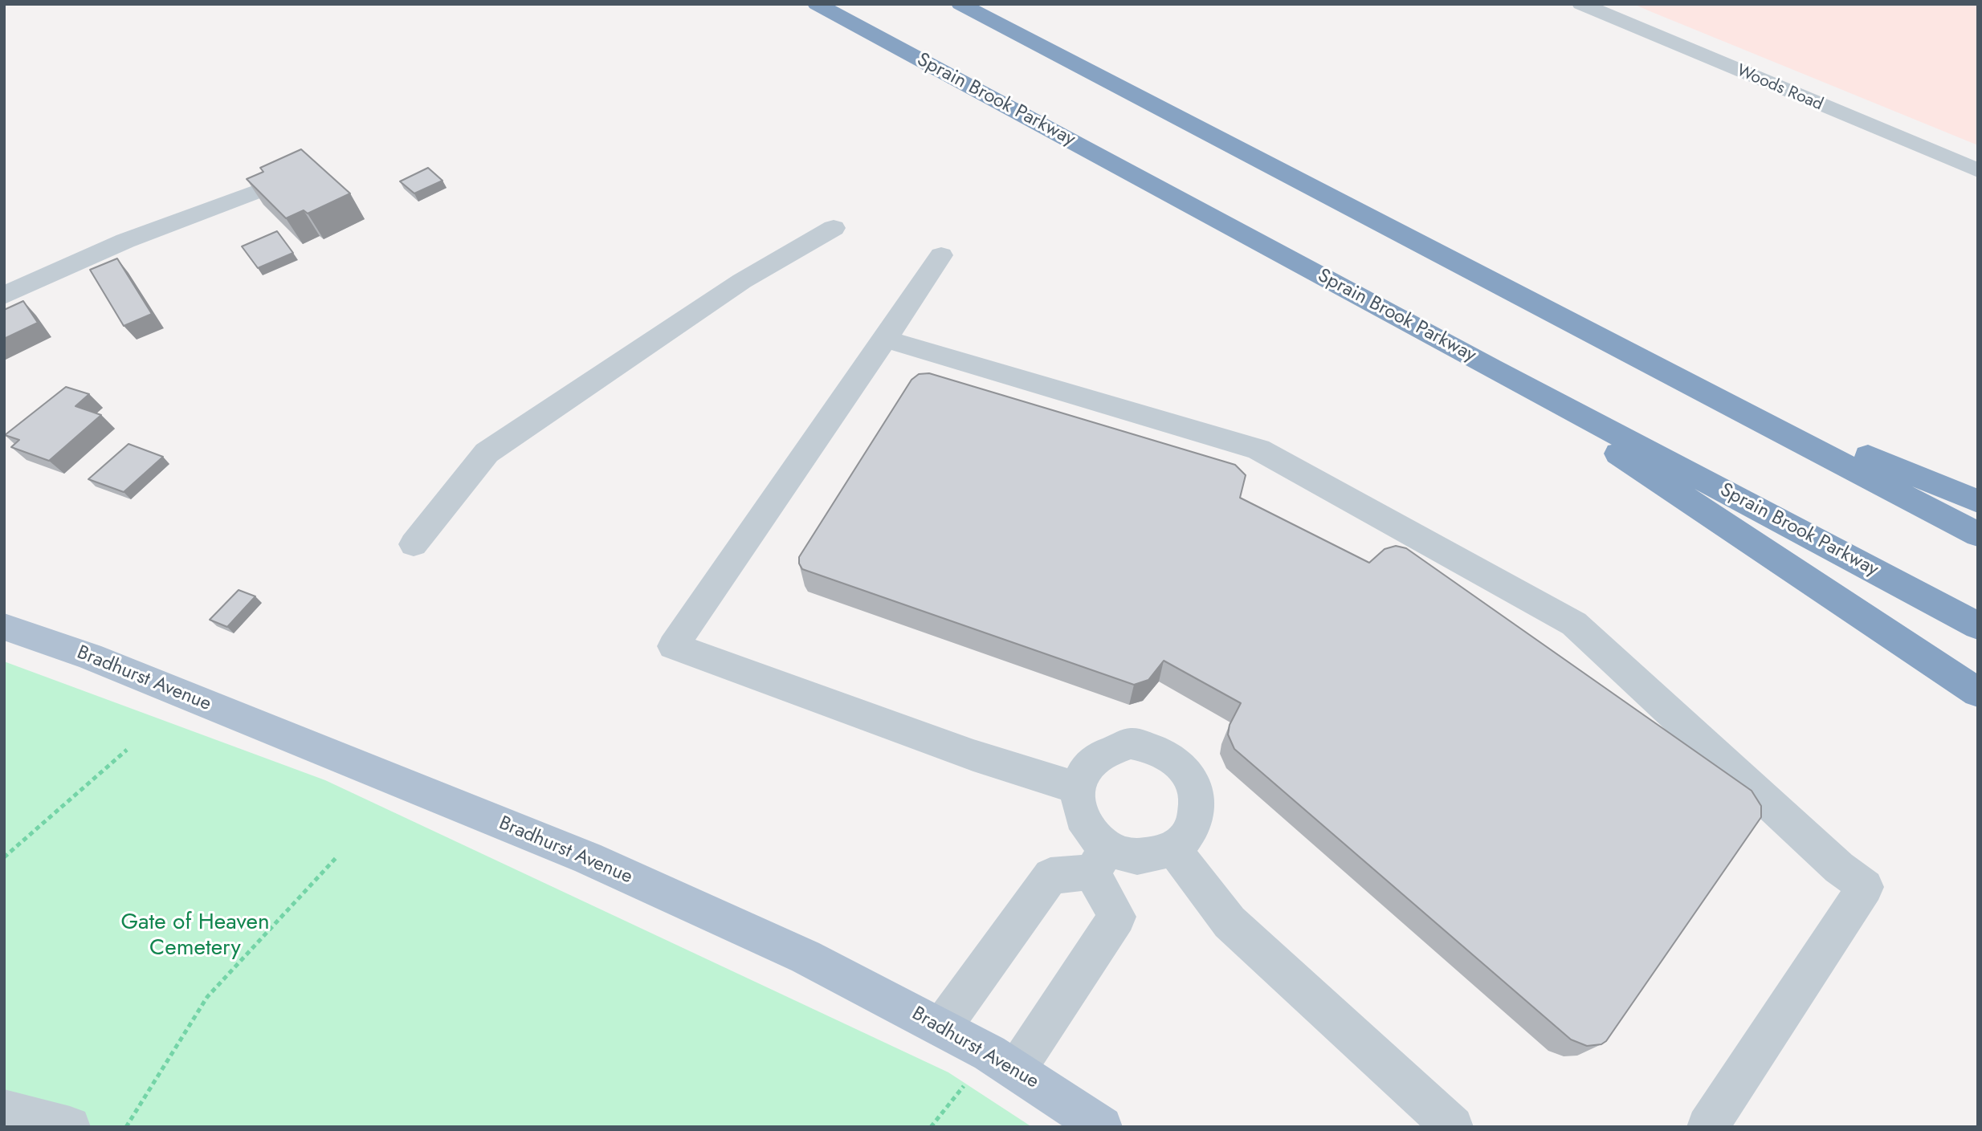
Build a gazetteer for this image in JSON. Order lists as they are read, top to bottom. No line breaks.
{"streets":{"highway":["Sprain Brook Parkway"],"main road":["Bradhurst Avenue"],"street":["Woods Road"]},"parks":["Gate of Heaven Cemetery"]}
